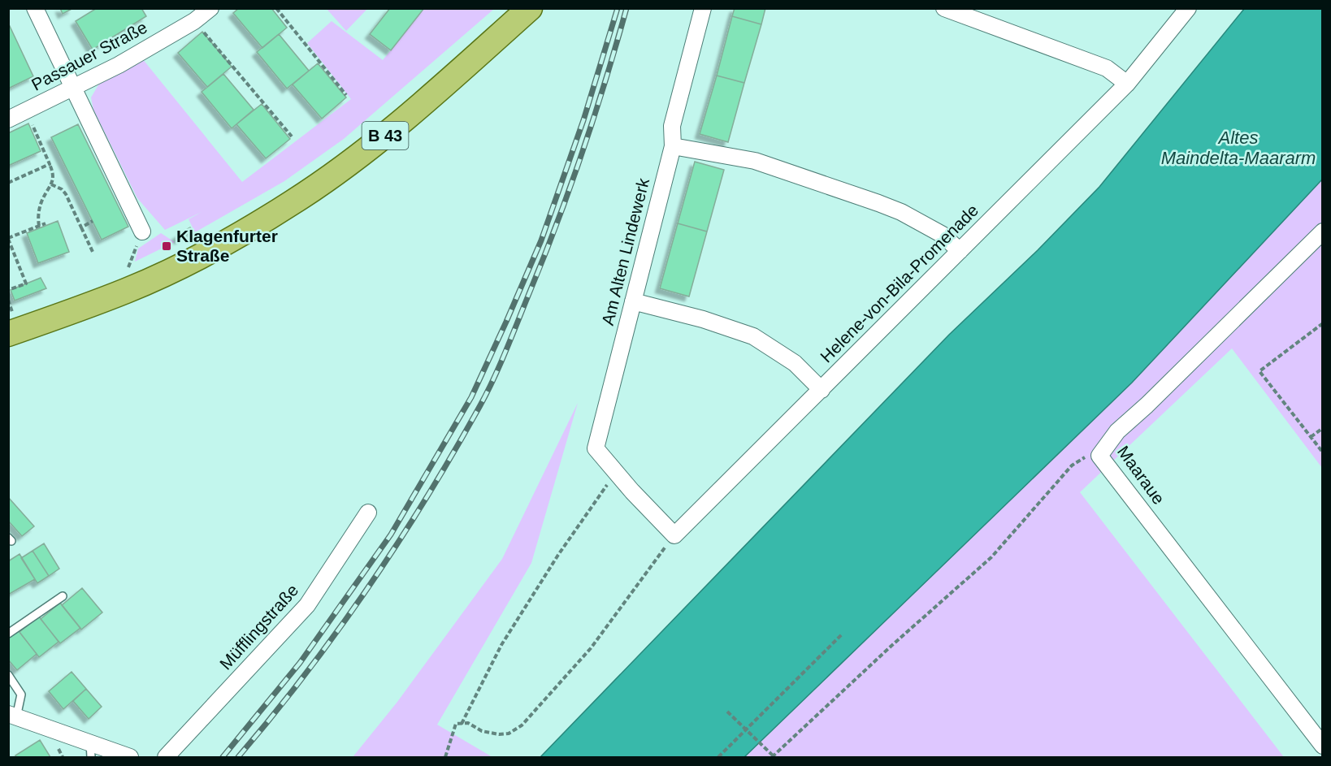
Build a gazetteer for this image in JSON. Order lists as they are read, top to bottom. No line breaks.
{"streets":{"main road":["B 43"],"street":["Passauer Straße","Am Alten Lindewerk","Helene-von-Bila-Promenade","Maaraue","Müfflingstraße"]},"crossings":[["Am Alten Lindewerk","Helene-von-Bila-Promenade"]],"water":["Altes Maindelta-Maararm"],"places":{"transit":["Klagenfurter Straße"]}}
